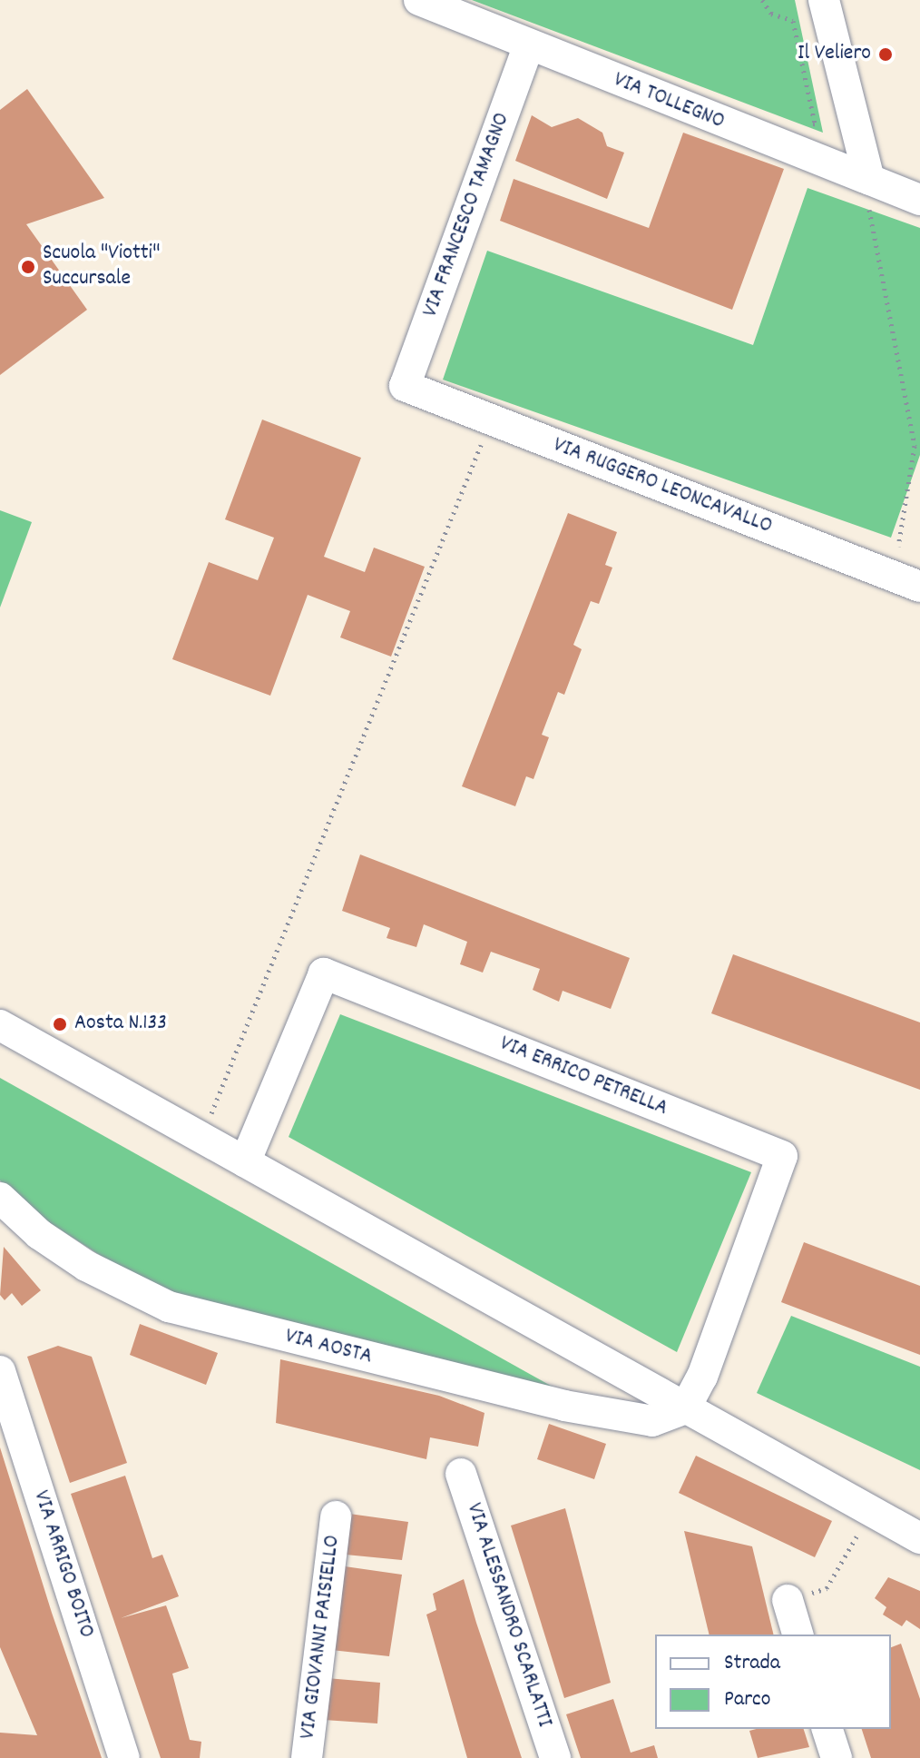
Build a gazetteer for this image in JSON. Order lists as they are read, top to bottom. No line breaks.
{"streets":{"street":["VIA TOLLEGNO","VIA FRANCESCO TAMAGNO","VIA RUGGERO LEONCAVALLO","VIA ERRICO PETRELLA","VIA AOSTA","VIA ARRIGO BOITO","VIA ALESSANDRO SCARLATTI","VIA GIOVANNI PAISIELLO"]},"crossings":[["VIA TOLLEGNO","VIA FRANCESCO TAMAGNO"],["VIA FRANCESCO TAMAGNO","VIA RUGGERO LEONCAVALLO"],["VIA ERRICO PETRELLA","VIA AOSTA"]],"places":["Il Veliero","Scuola \"Viotti\" Succursale","Aosta N.133"],"legend":["Strada","Parco"]}
